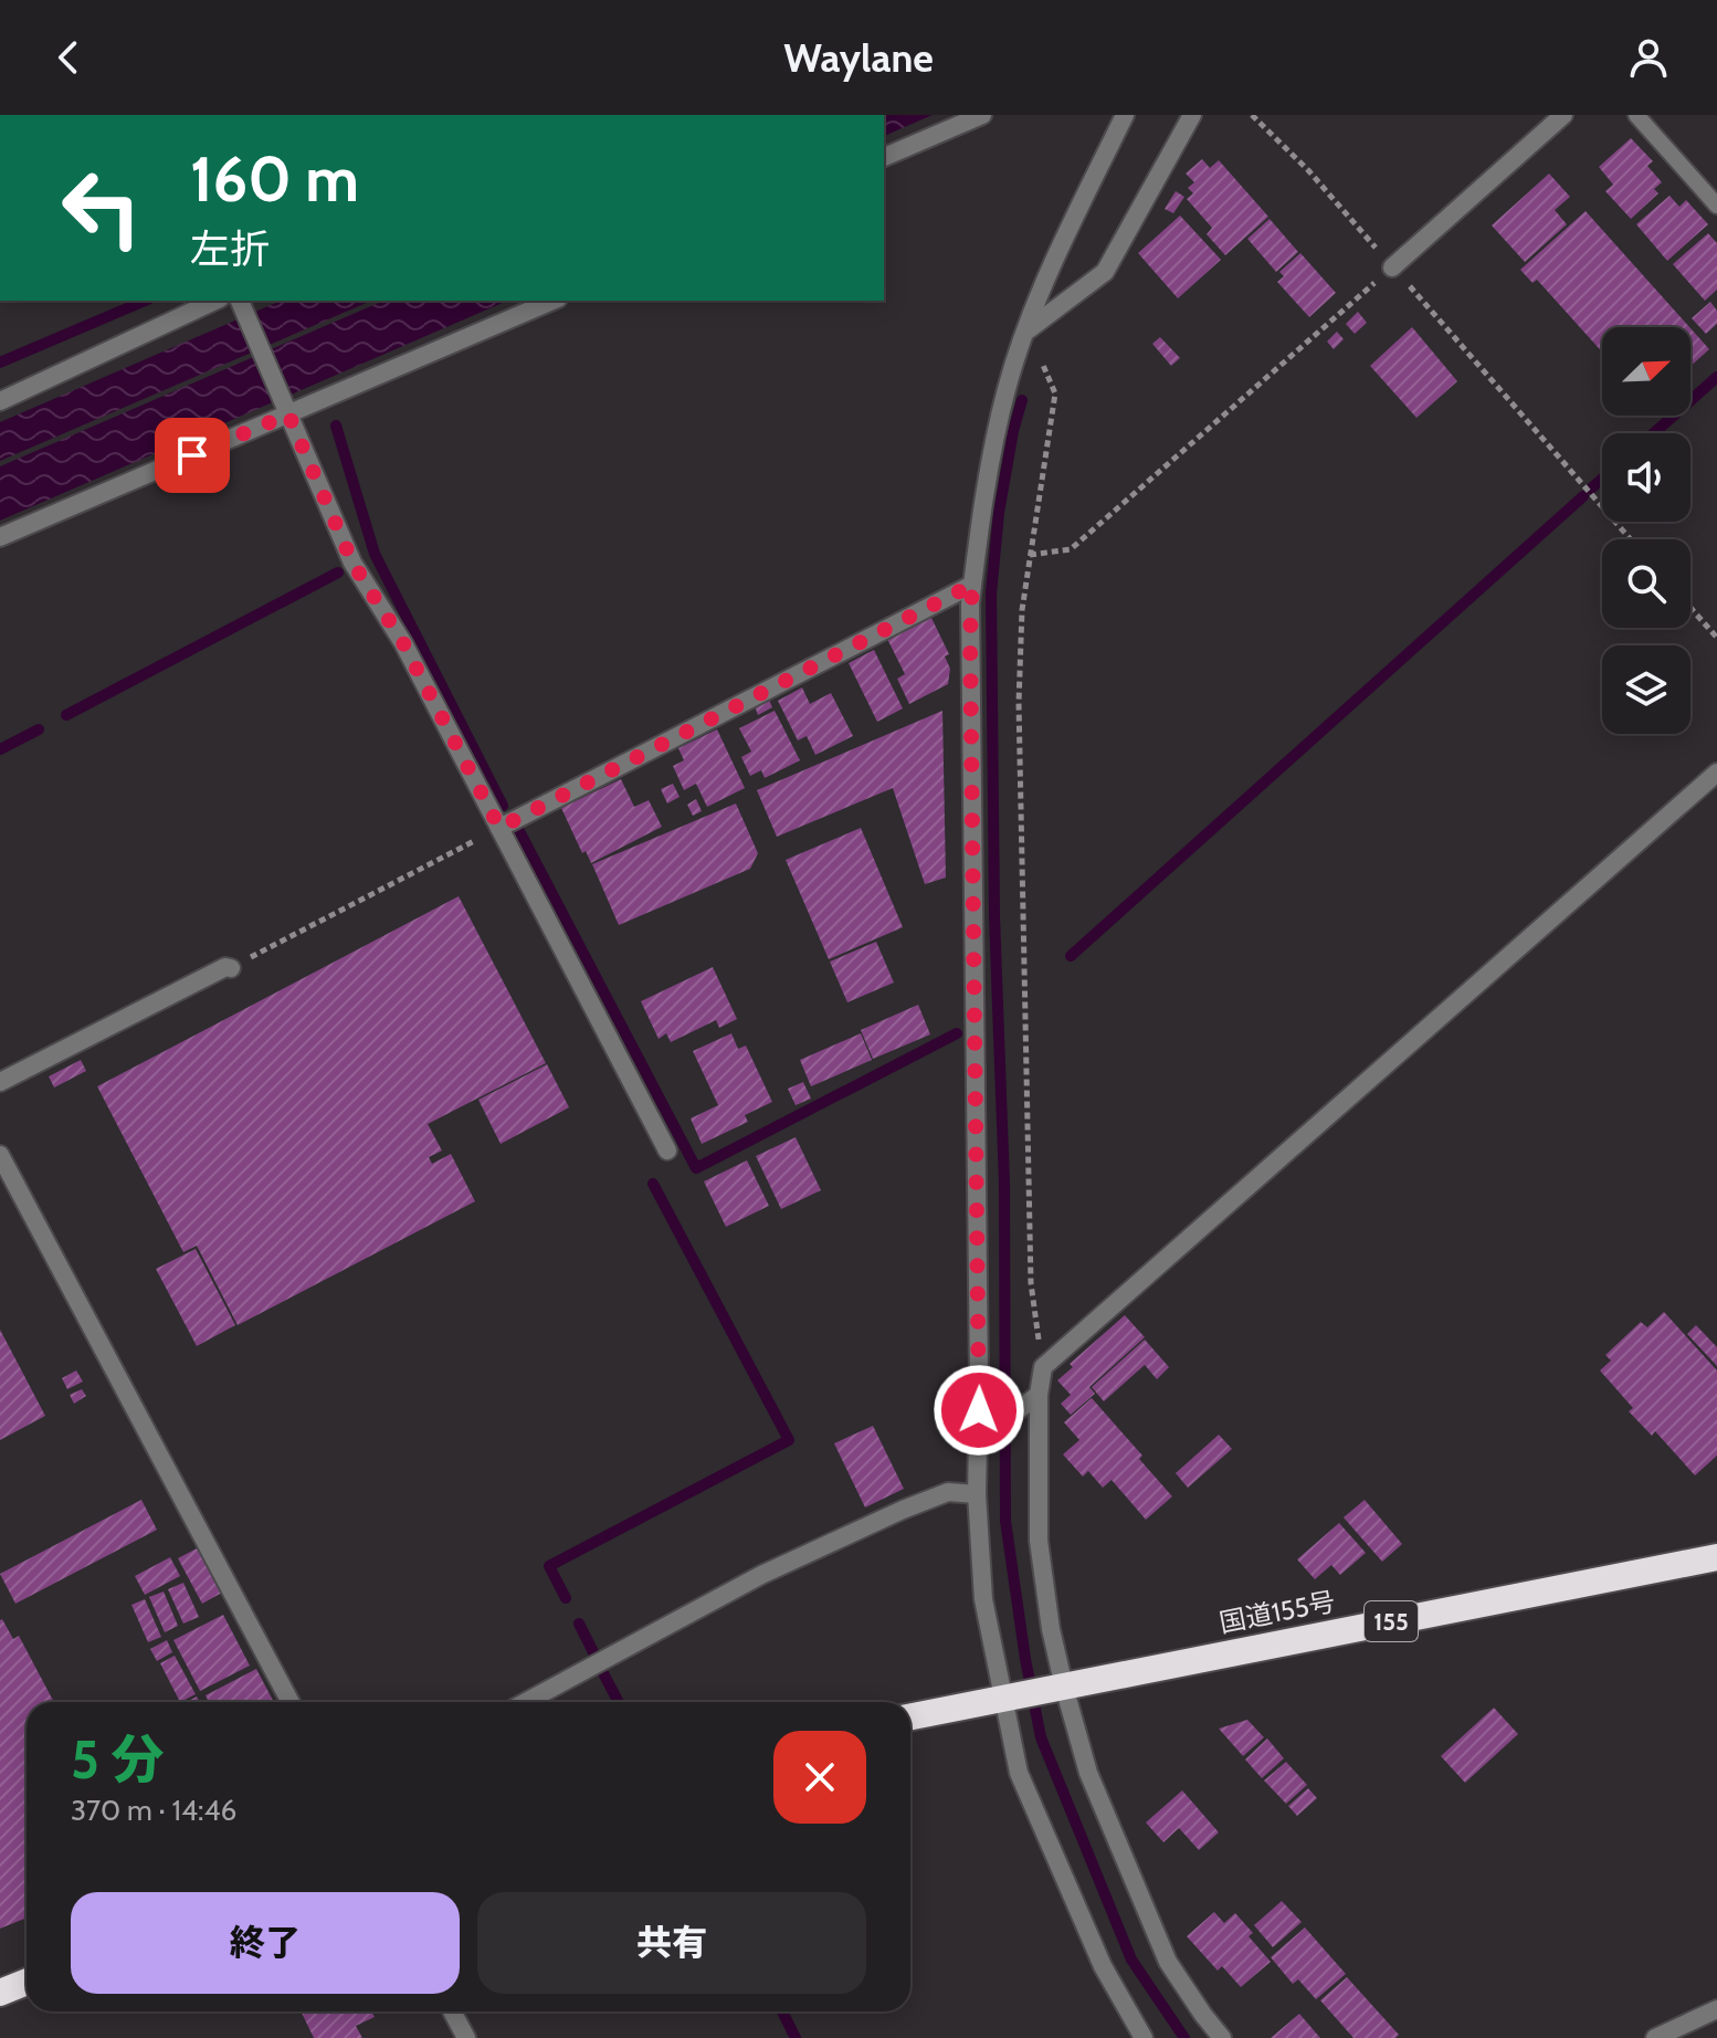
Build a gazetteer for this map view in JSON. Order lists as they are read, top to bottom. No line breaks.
{"streets":{"highway":["国道155号","155"]},"north":"top right","page":{"header":"Waylane","turn":["160 m","左折"],"heading":["5 分","370 m · 14:46"],"buttons":["終了","共有"]}}
